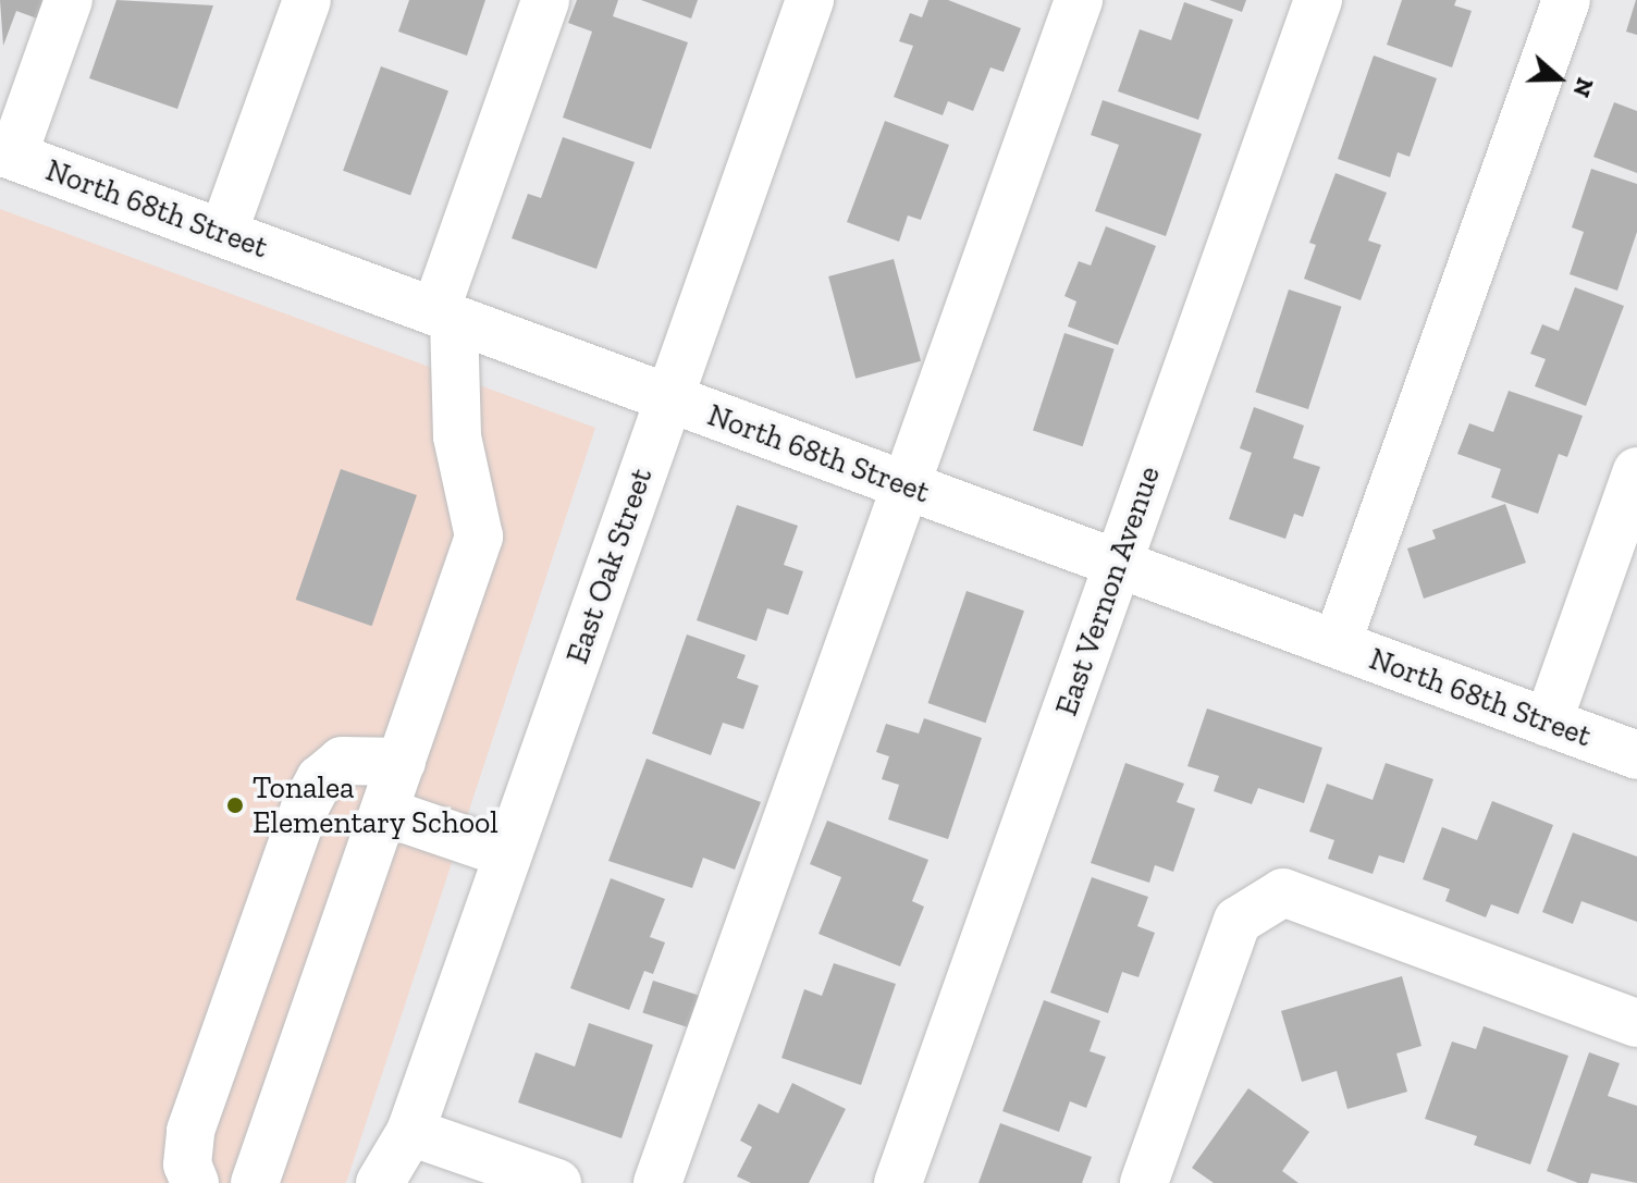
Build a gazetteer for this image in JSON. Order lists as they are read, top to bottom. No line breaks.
{"streets":{"street":["North 68th Street","East Oak Street","East Vernon Avenue"]},"crossings":[["North 68th Street","East Oak Street"],["North 68th Street","East Vernon Avenue"]],"places":["Tonalea Elementary School"],"north":"right"}
